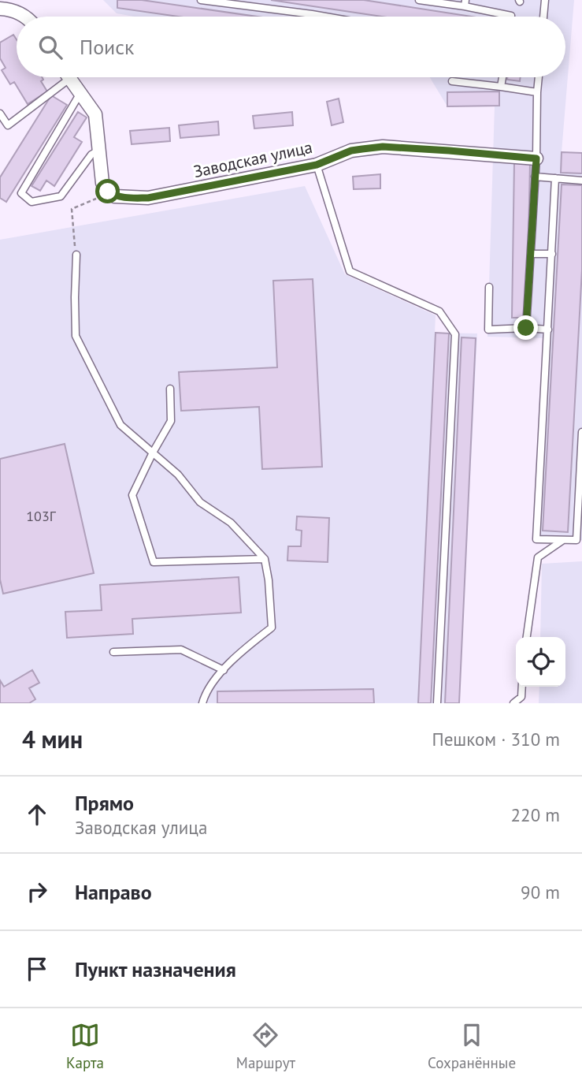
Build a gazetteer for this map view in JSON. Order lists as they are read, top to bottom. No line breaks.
{"streets":{"street":["Заводская улица"]},"house_numbers":["103Г"],"page":{"search":"Поиск","heading":["4 мин","Пешком · 310 m"],"list":[["Прямо","Заводская улица","220 m"],["Направо","90 m"],"Пункт назначения"],"nav":["Карта","Маршрут","Сохранённые"]}}
